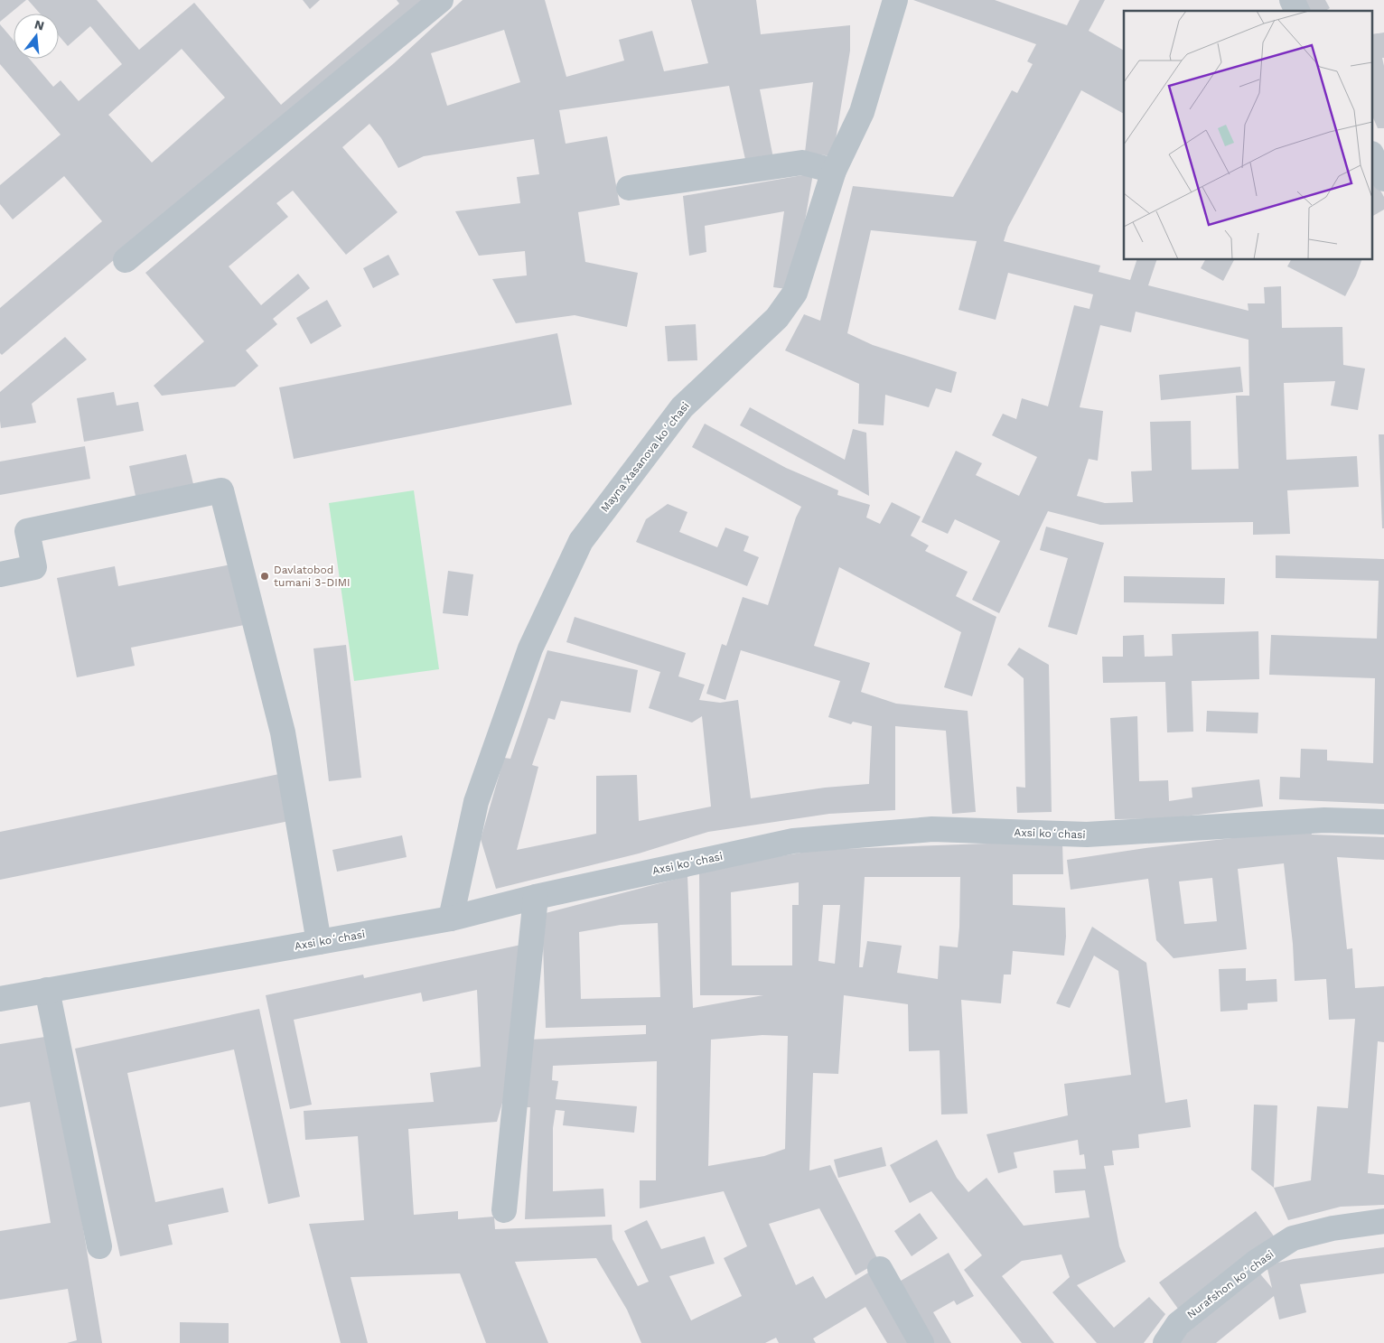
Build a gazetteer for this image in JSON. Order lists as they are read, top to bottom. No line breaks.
{"streets":{"street":["Mayna Xasanova koʻchasi","Axsi koʻchasi","Nurafshon koʻchasi"]},"crossings":[["Mayna Xasanova koʻchasi","Axsi koʻchasi"]],"places":["Davlatobod tumani 3-DIMI"],"north":"top"}
